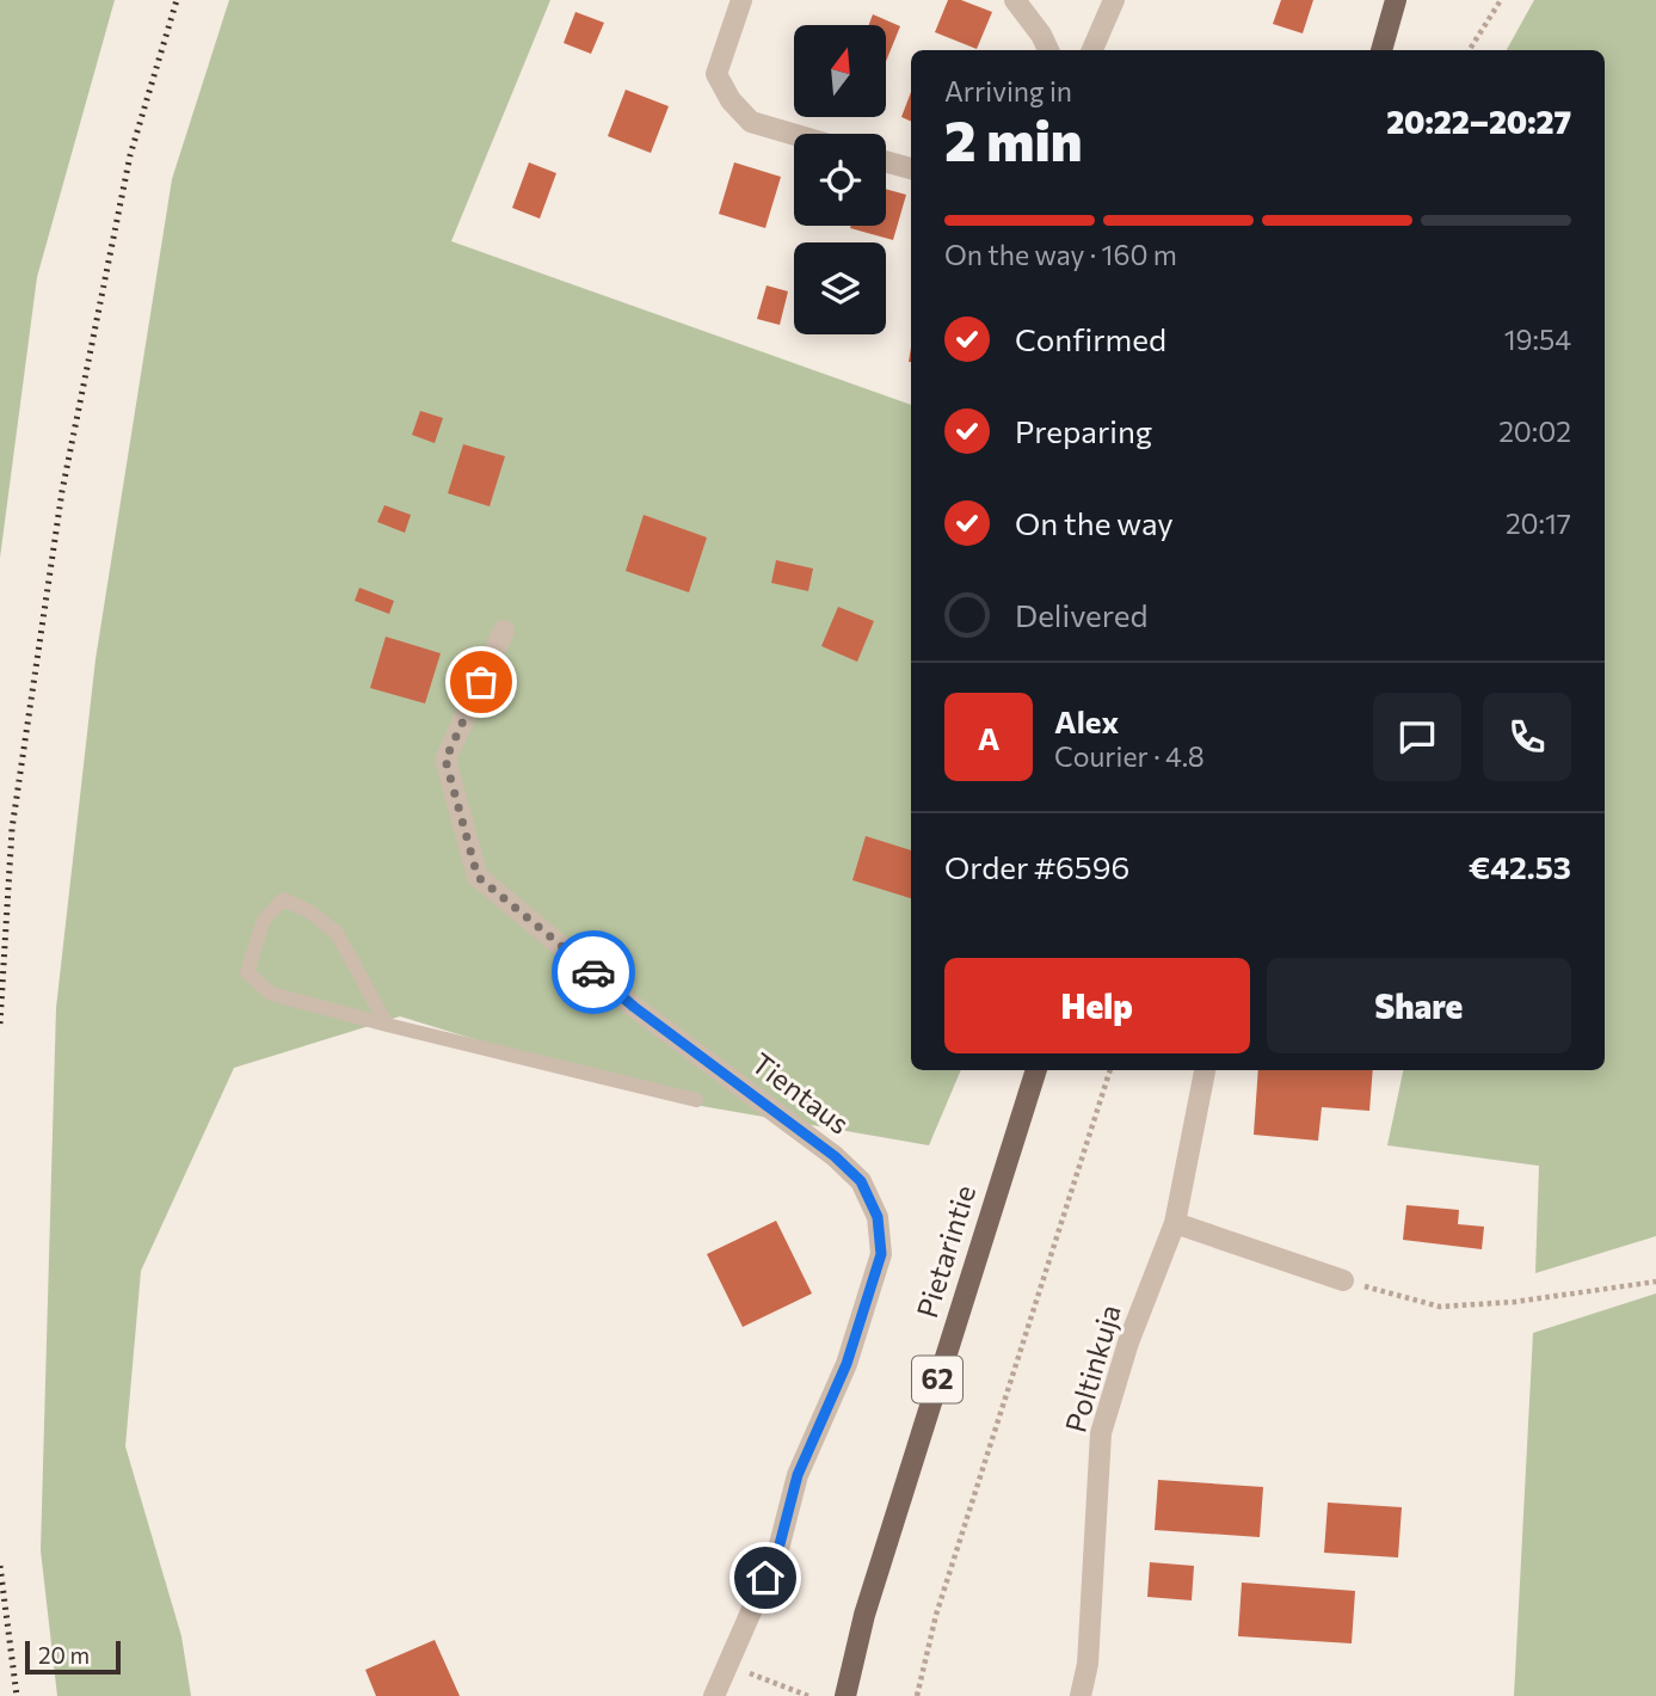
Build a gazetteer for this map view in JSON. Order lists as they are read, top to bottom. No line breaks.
{"streets":{"main road":["Pietarintie","62"],"street":["Tientaus","Poltinkuja"]},"scale_bar":"20 m","north":"top","page":{"heading":["2 min","Arriving in","20:22–20:27"],"panel":["Alex","Courier · 4.8","Order #6596","€42.53"],"bar":"On the way · 160 m","list":[["Confirmed","19:54"],["Preparing","20:02"],["On the way","20:17"],"Delivered"],"round":"A","buttons":["Help","Share"],"scale":"20 m"}}
